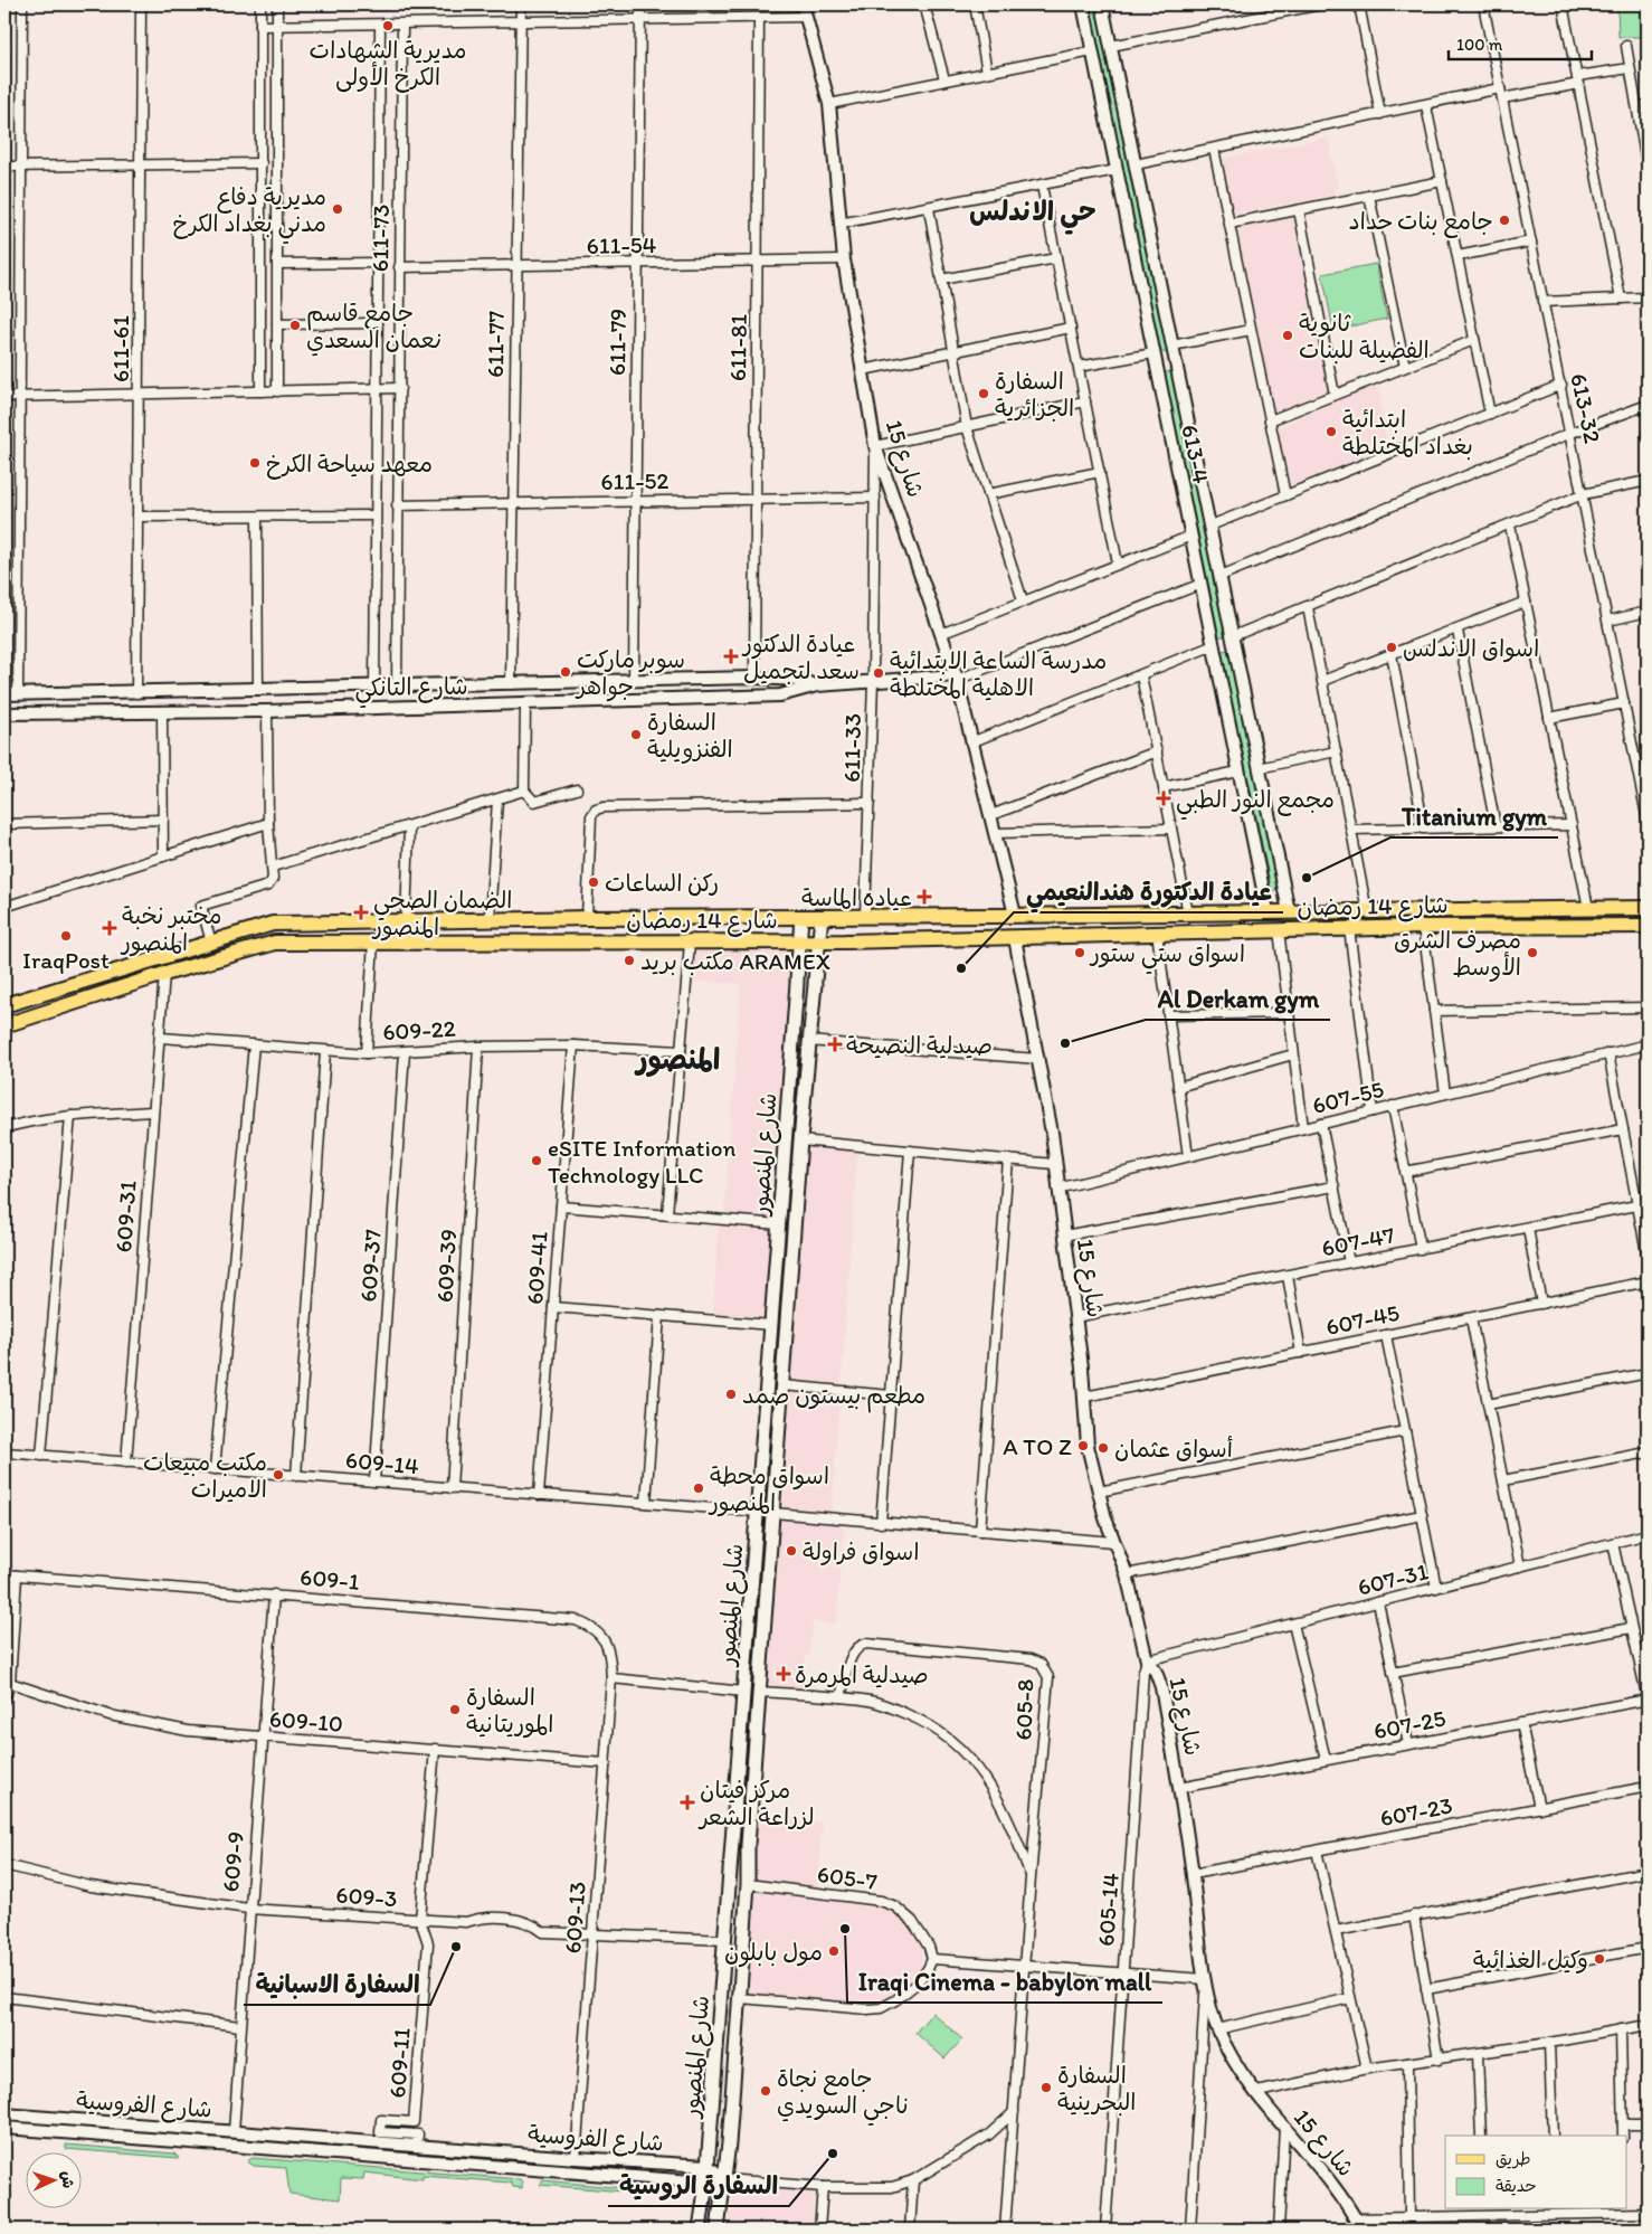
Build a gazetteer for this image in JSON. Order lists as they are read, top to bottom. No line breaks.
{"streets":{"main road":["شارع 14 رمضان","شارع المنصور"],"street":["611-73","611-54","611-79","611-77","611-81","611-61","613-32","613-4","شارع 15","611-52","شارع التانكي","611-33","609-22","607-55","609-31","607-47","609-37","609-39","609-41","607-45","609-14","609-1","607-31","605-8","609-10","607-25","607-23","609-9","605-7","609-3","605-14","609-13","609-11","شارع الفروسية"]},"crossings":[["611-73","611-54"],["611-73","611-52"],["611-73","شارع التانكي"],["611-54","611-79"],["611-54","611-77"],["611-54","611-81"],["611-54","شارع 15"],["611-79","611-52"],["611-79","شارع التانكي"],["611-77","611-52"],["611-77","شارع التانكي"],["611-81","611-52"],["611-81","شارع التانكي"],["611-61","شارع التانكي"],["613-4","شارع 14 رمضان"],["شارع 15","شارع التانكي"],["شارع 15","611-33"],["شارع 15","شارع 14 رمضان"],["شارع 15","607-55"],["شارع 15","607-47"],["شارع 15","607-45"],["شارع 15","607-31"],["شارع 15","607-25"],["شارع 15","607-23"],["شارع 15","605-14"],["611-52","611-33"],["شارع التانكي","611-33"],["611-33","شارع 14 رمضان"],["شارع 14 رمضان","شارع المنصور"],["شارع 14 رمضان","609-31"],["609-22","609-31"],["609-22","609-37"],["609-22","609-39"],["609-22","609-41"],["شارع المنصور","609-14"],["شارع المنصور","605-7"],["شارع المنصور","609-3"],["شارع المنصور","شارع الفروسية"],["609-31","609-14"],["609-37","609-14"],["609-39","609-14"],["609-41","609-14"],["609-1","609-9"],["609-1","609-13"],["607-31","605-14"],["609-10","609-9"],["609-10","609-13"],["609-10","609-11"],["609-9","609-3"],["609-9","شارع الفروسية"],["609-3","609-13"],["609-3","609-11"],["609-13","شارع الفروسية"],["609-11","شارع الفروسية"]],"districts":["حي الاندلس","المنصور"],"places":{"other":["مديرية الشهادات الكرخ الأولى","مديرية دفاع مدني بغداد الكرخ","جامع بنات حداد","جامع قاسم نعمان السعدي","ثانوية الفضيلة للبنات","السفارة الجزائرية","ابتدائية بغداد المختلطة","معهد سياحة الكرخ","اسواق الاندلس","سوبر ماركت جواهر","مدرسة الساعة الابتدائية الاهلية المختلطة","السفارة الفنزويلية","Titanium gym","ركن الساعات","IraqPost","اسواق ستي ستور","مصرف الشرق الأوسط","مكتب بريد ARAMEX","عيادة الدكتورة هندالنعيمي","Al Derkam gym","eSITE Information Technology LLC","مطعم بيستون صمد","A TO Z","أسواق عثمان","مكتب مبيعات الاميرات","اسواق محطة المنصور","اسواق فراولة","السفارة الموريتانية","Iraqi Cinema - babylon mall","السفارة الاسبانية","مول بابلون","وكيل الغذائية","السفارة البحرينية","جامع نجاة ناجي السويدي","السفارة الروسية"],"health":["عيادة الدكتور سعد لتجميل","مجمع النور الطبي","عياده الماسة","الضمان الصحي المنصور","مختبر نخبة المنصور","صيدلية النصيحة","صيدلية المرمرة","مركز فيتان لزراعة الشعر"]},"legend":["طريق","حديقة"],"scale_bar":"100 m","north":"right"}
